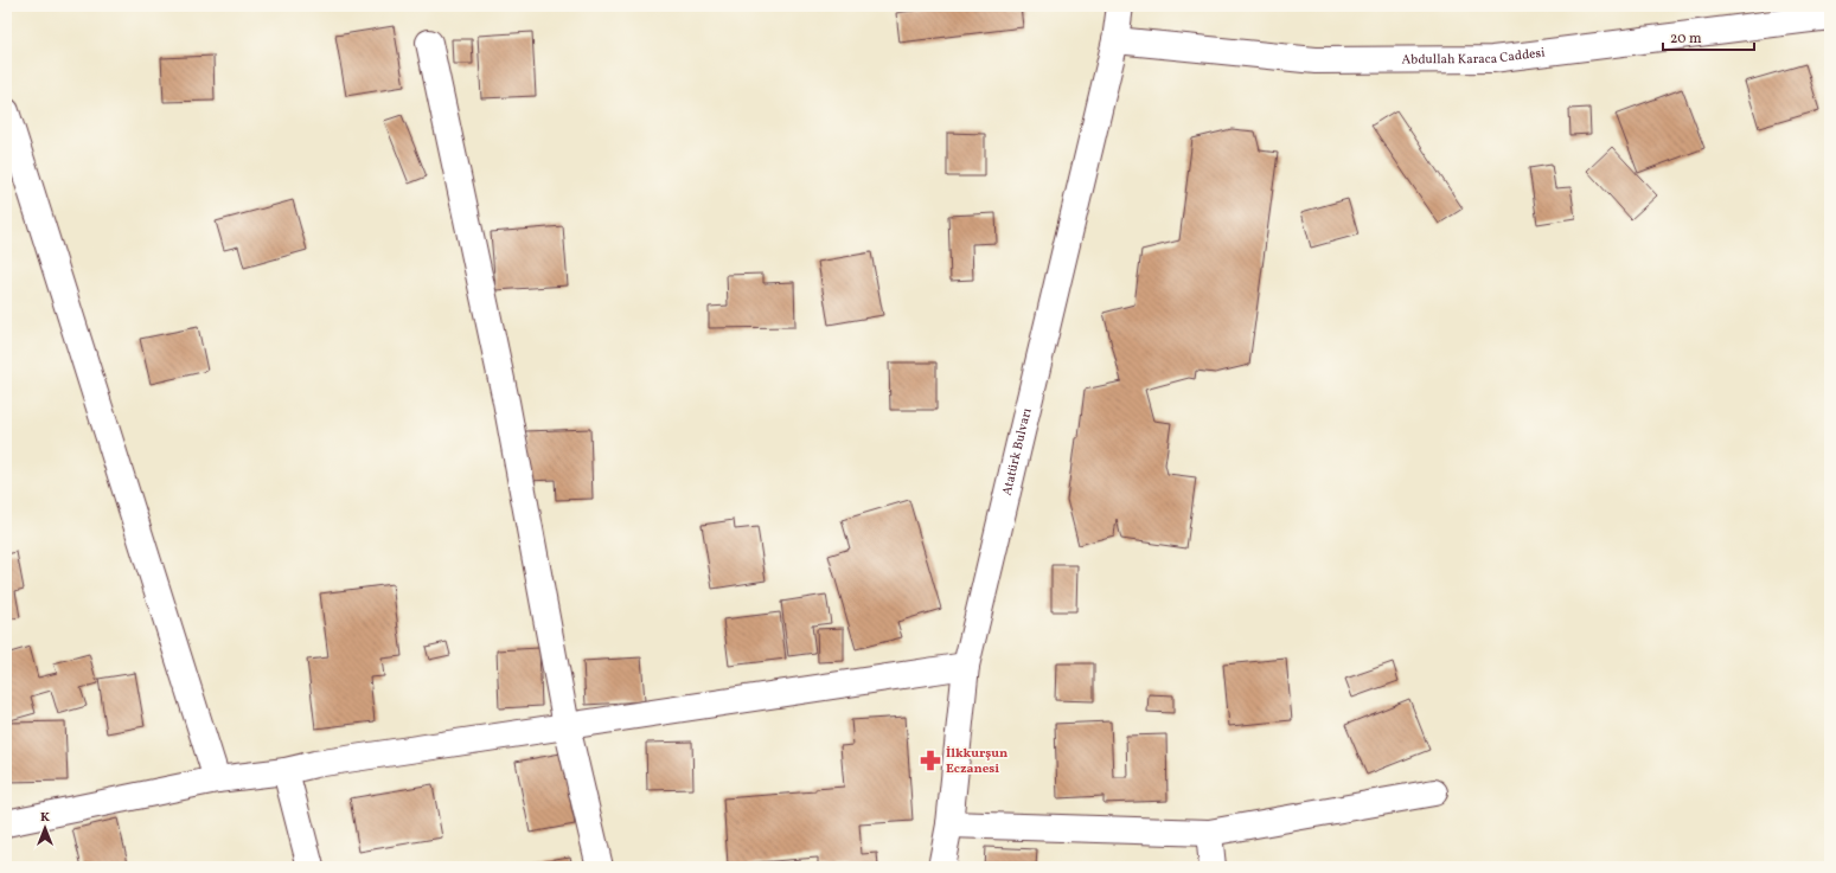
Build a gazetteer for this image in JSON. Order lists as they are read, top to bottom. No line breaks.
{"streets":{"street":["Abdullah Karaca Caddesi","Atatürk Bulvarı"]},"crossings":[["Abdullah Karaca Caddesi","Atatürk Bulvarı"]],"places":{"pharmacy":["İlkkurşun Eczanesi"]},"scale_bar":"20 m","north":"top"}
